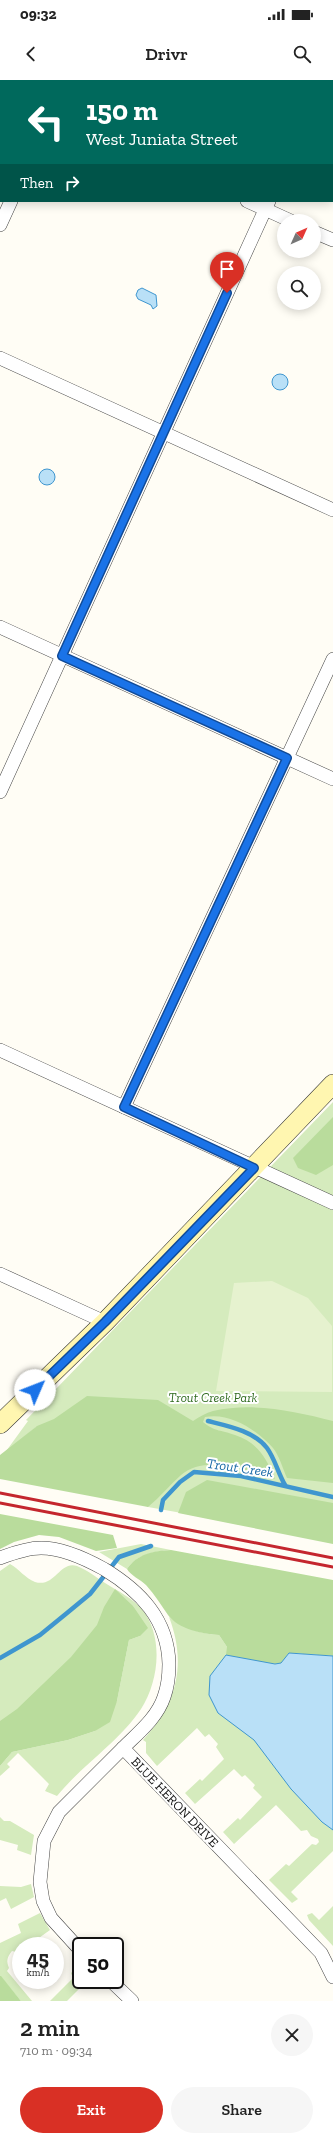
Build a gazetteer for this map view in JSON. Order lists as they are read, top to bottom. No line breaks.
{"streets":{"street":["BLUE HERON DRIVE"]},"water":["Trout Creek"],"parks":["Trout Creek Park"],"north":"top right","page":{"status":"09:32","header":"Drivr","turn":["150 m","West Juniata Street"],"then":"Then","speed":"45 km/h","limit":"50","heading":["2 min","710 m · 09:34"],"buttons":["Exit","Share"]}}
